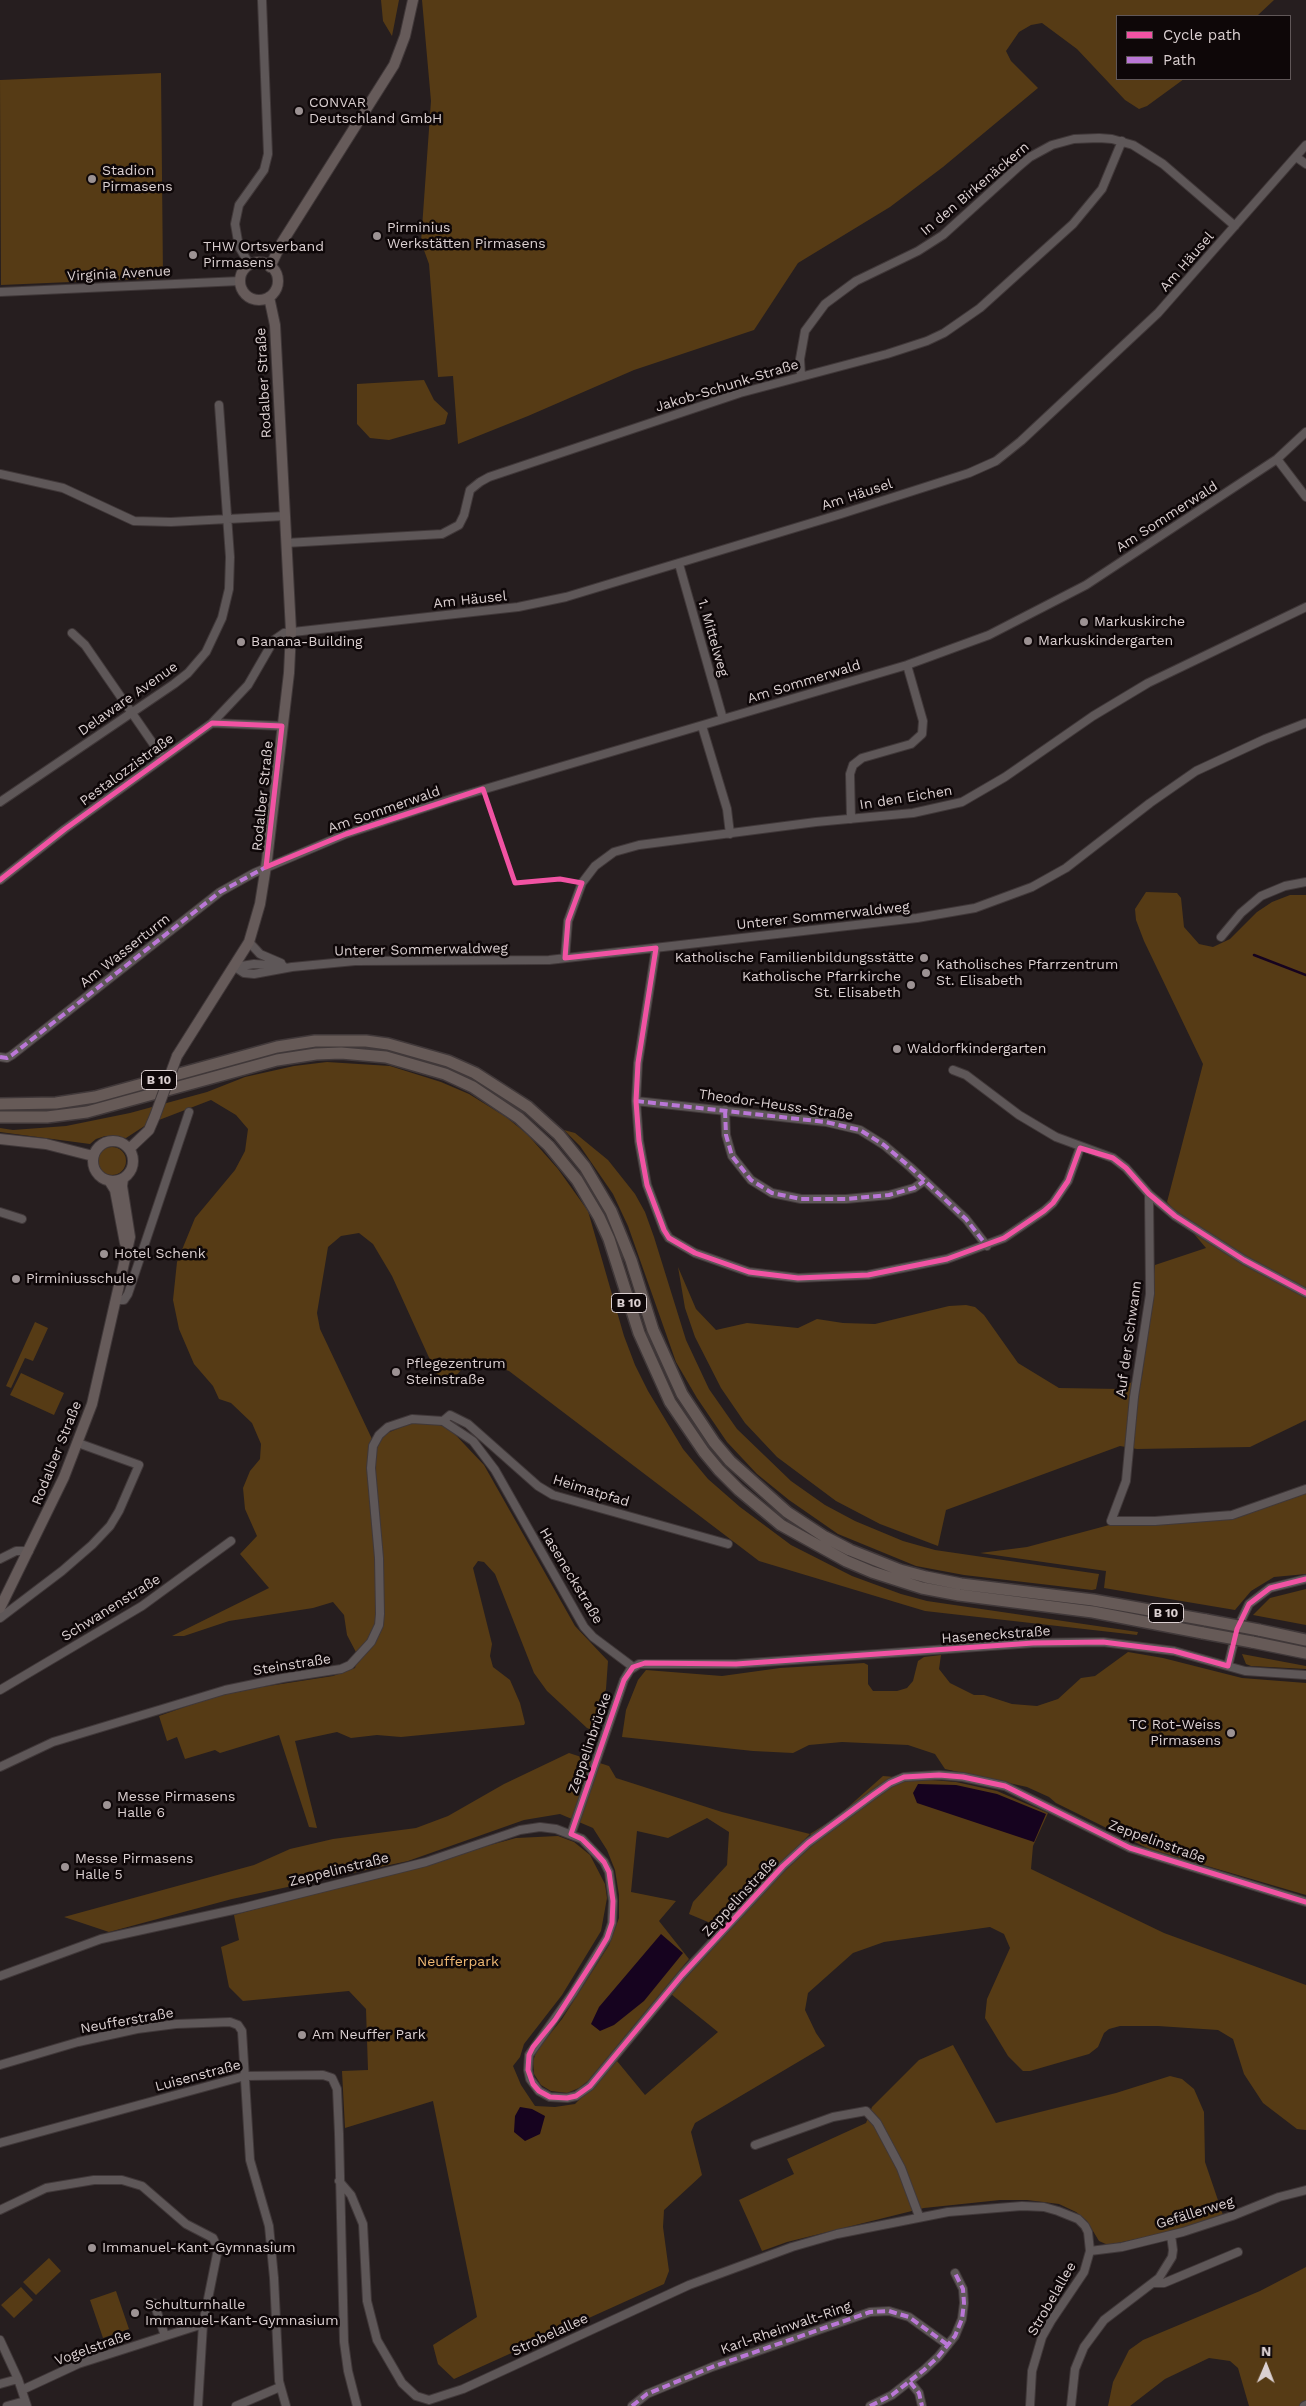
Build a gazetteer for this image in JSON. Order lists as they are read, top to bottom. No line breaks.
{"streets":{"highway":["B 10"],"main road":["Rodalber Straße"],"street":["In den Birkenäckern","Am Häusel","Virginia Avenue","Jakob-Schunk-Straße","Am Sommerwald","1. Mittelweg","Delaware Avenue","Pestalozzistraße","In den Eichen","Unterer Sommerwaldweg","Am Wasserturm","Theodor-Heuss-Straße","Auf der Schwann","Heimatpfad","Haseneckstraße","Schwanenstraße","Steinstraße","Zeppelinbrücke","Zeppelinstraße","Neufferstraße","Luisenstraße","Gefällerweg","Strobelallee","Karl-Rheinwalt-Ring","Vogelstraße"]},"crossings":[["In den Birkenäckern","Am Häusel"],["In den Birkenäckern","Jakob-Schunk-Straße"],["Am Häusel","Rodalber Straße"],["Am Häusel","1. Mittelweg"],["Am Häusel","Pestalozzistraße"],["Virginia Avenue","Rodalber Straße"],["Rodalber Straße","Jakob-Schunk-Straße"],["Rodalber Straße","Am Sommerwald"],["Rodalber Straße","Pestalozzistraße"],["Rodalber Straße","Unterer Sommerwaldweg"],["Rodalber Straße","Am Wasserturm"],["Am Sommerwald","1. Mittelweg"],["Am Sommerwald","Am Wasserturm"],["In den Eichen","Unterer Sommerwaldweg"],["Heimatpfad","Haseneckstraße"],["Heimatpfad","Steinstraße"],["Haseneckstraße","Steinstraße"],["Haseneckstraße","Zeppelinbrücke"],["Zeppelinbrücke","Zeppelinstraße"],["Neufferstraße","Luisenstraße"],["Luisenstraße","Strobelallee"],["Gefällerweg","Strobelallee"]],"parks":["Neufferpark"],"places":["CONVAR Deutschland GmbH","Stadion Pirmasens","Pirminius Werkstätten Pirmasens","THW Ortsverband Pirmasens","Markuskirche","Markuskindergarten","Banana-Building","Katholische Familienbildungsstätte","Katholisches Pfarrzentrum St. Elisabeth","Katholische Pfarrkirche St. Elisabeth","Waldorfkindergarten","Hotel Schenk","Pirminiusschule","Pflegezentrum Steinstraße","TC Rot-Weiss Pirmasens","Messe Pirmasens Halle 6","Messe Pirmasens Halle 5","Am Neuffer Park","Immanuel-Kant-Gymnasium","Schulturnhalle Immanuel-Kant-Gymnasium"],"legend":["Cycle path","Path"],"north":"top"}
